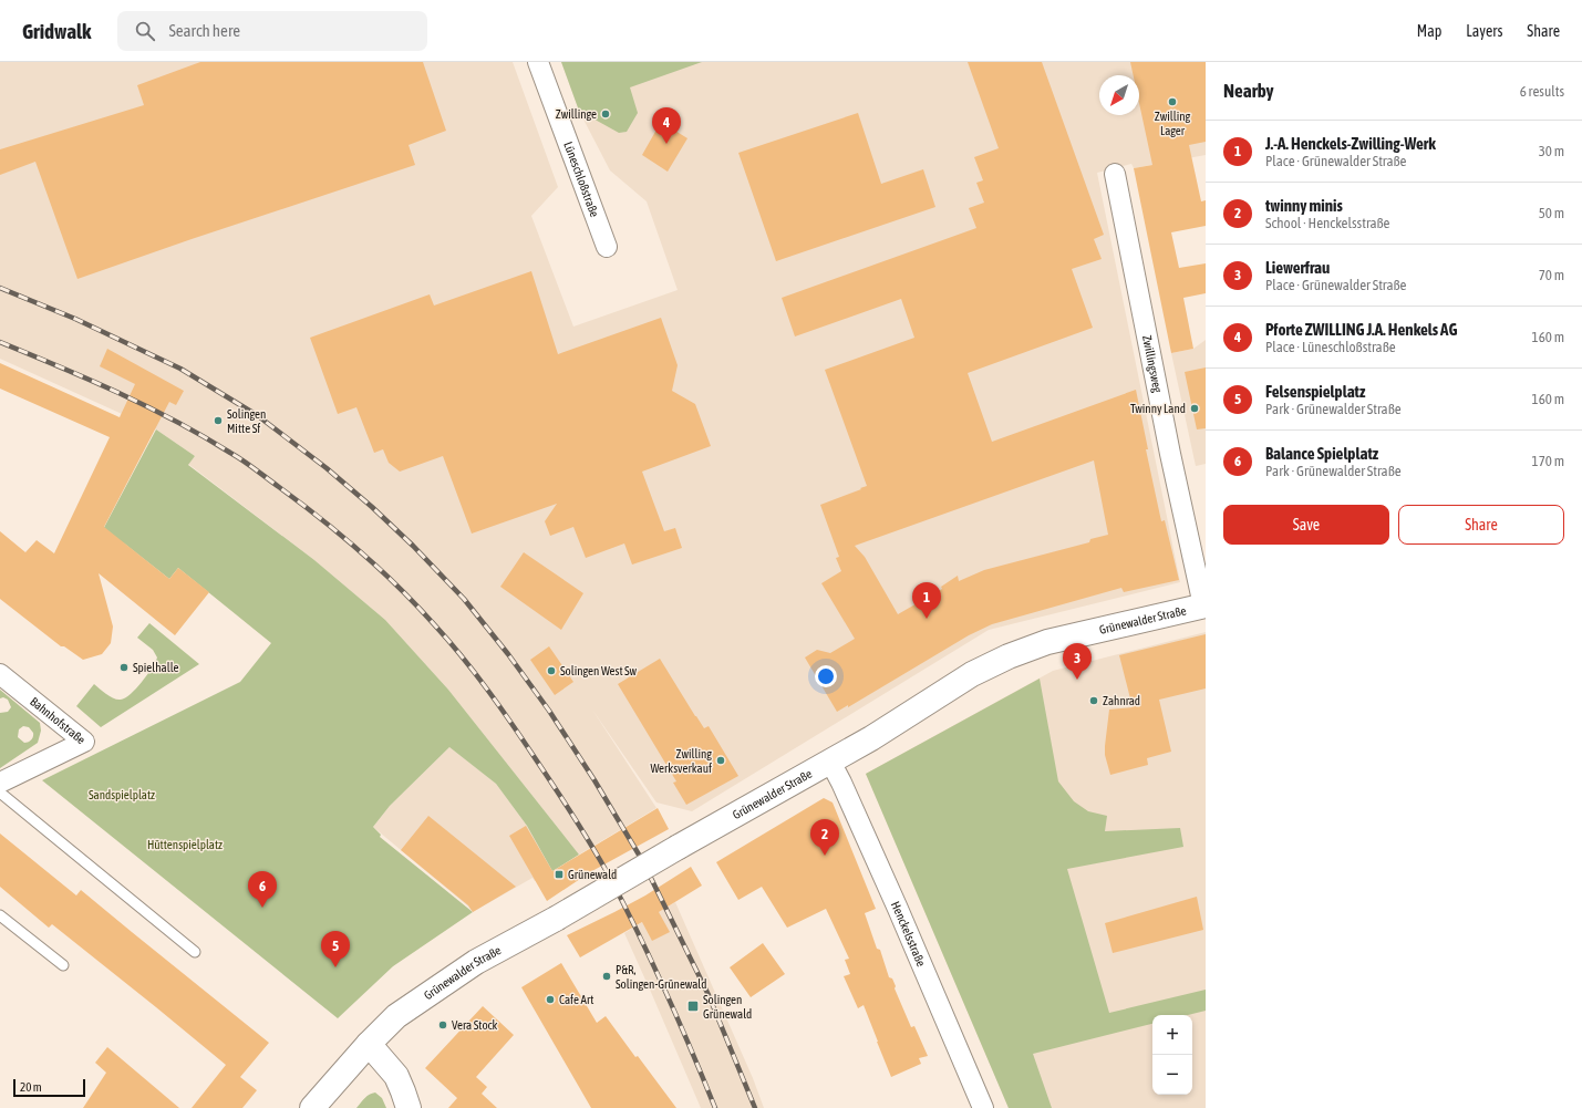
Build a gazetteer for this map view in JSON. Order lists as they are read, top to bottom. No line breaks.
{"streets":{"main road":["Grünewalder Straße"],"street":["Lüneschloßstraße","Zwillingsweg","Bahnhofstraße","Henckelsstraße"]},"crossings":[["Zwillingsweg","Grünewalder Straße"],["Grünewalder Straße","Henckelsstraße"]],"parks":["Sandspielplatz","Hüttenspielplatz"],"places":{"other":["Zwilling Lager","Zwillinge","Twinny Land","Solingen Mitte Sf","Spielhalle","Solingen West Sw","Zahnrad","Zwilling Werksverkauf","P&R, Solingen-Grünewald","Cafe Art","Vera Stock"],"transit":["Grünewald","Solingen Grünewald"]},"scale_bar":"20 m","north":"bottom left","page":{"header":"Gridwalk","search":"Search here","nav":["Map","Layers","Share"],"heading":["Nearby","6 results"],"pins":["4","1","3","2","6","5"],"list":[{"mark":"1","name":"J.-A. Henckels-Zwilling-Werk","note":"Place · Grünewalder Straße","value":"30 m"},{"mark":"2","name":"twinny minis","note":"School · Henckelsstraße","value":"50 m"},{"mark":"3","name":"Liewerfrau","note":"Place · Grünewalder Straße","value":"70 m"},{"mark":"4","name":"Pforte ZWILLING J.A. Henkels AG","note":"Place · Lüneschloßstraße","value":"160 m"},{"mark":"5","name":"Felsenspielplatz","note":"Park · Grünewalder Straße","value":"160 m"},{"mark":"6","name":"Balance Spielplatz","note":"Park · Grünewalder Straße","value":"170 m"}],"buttons":["Save","Share"],"map_buttons":["+","−"],"scale":"20 m"}}
